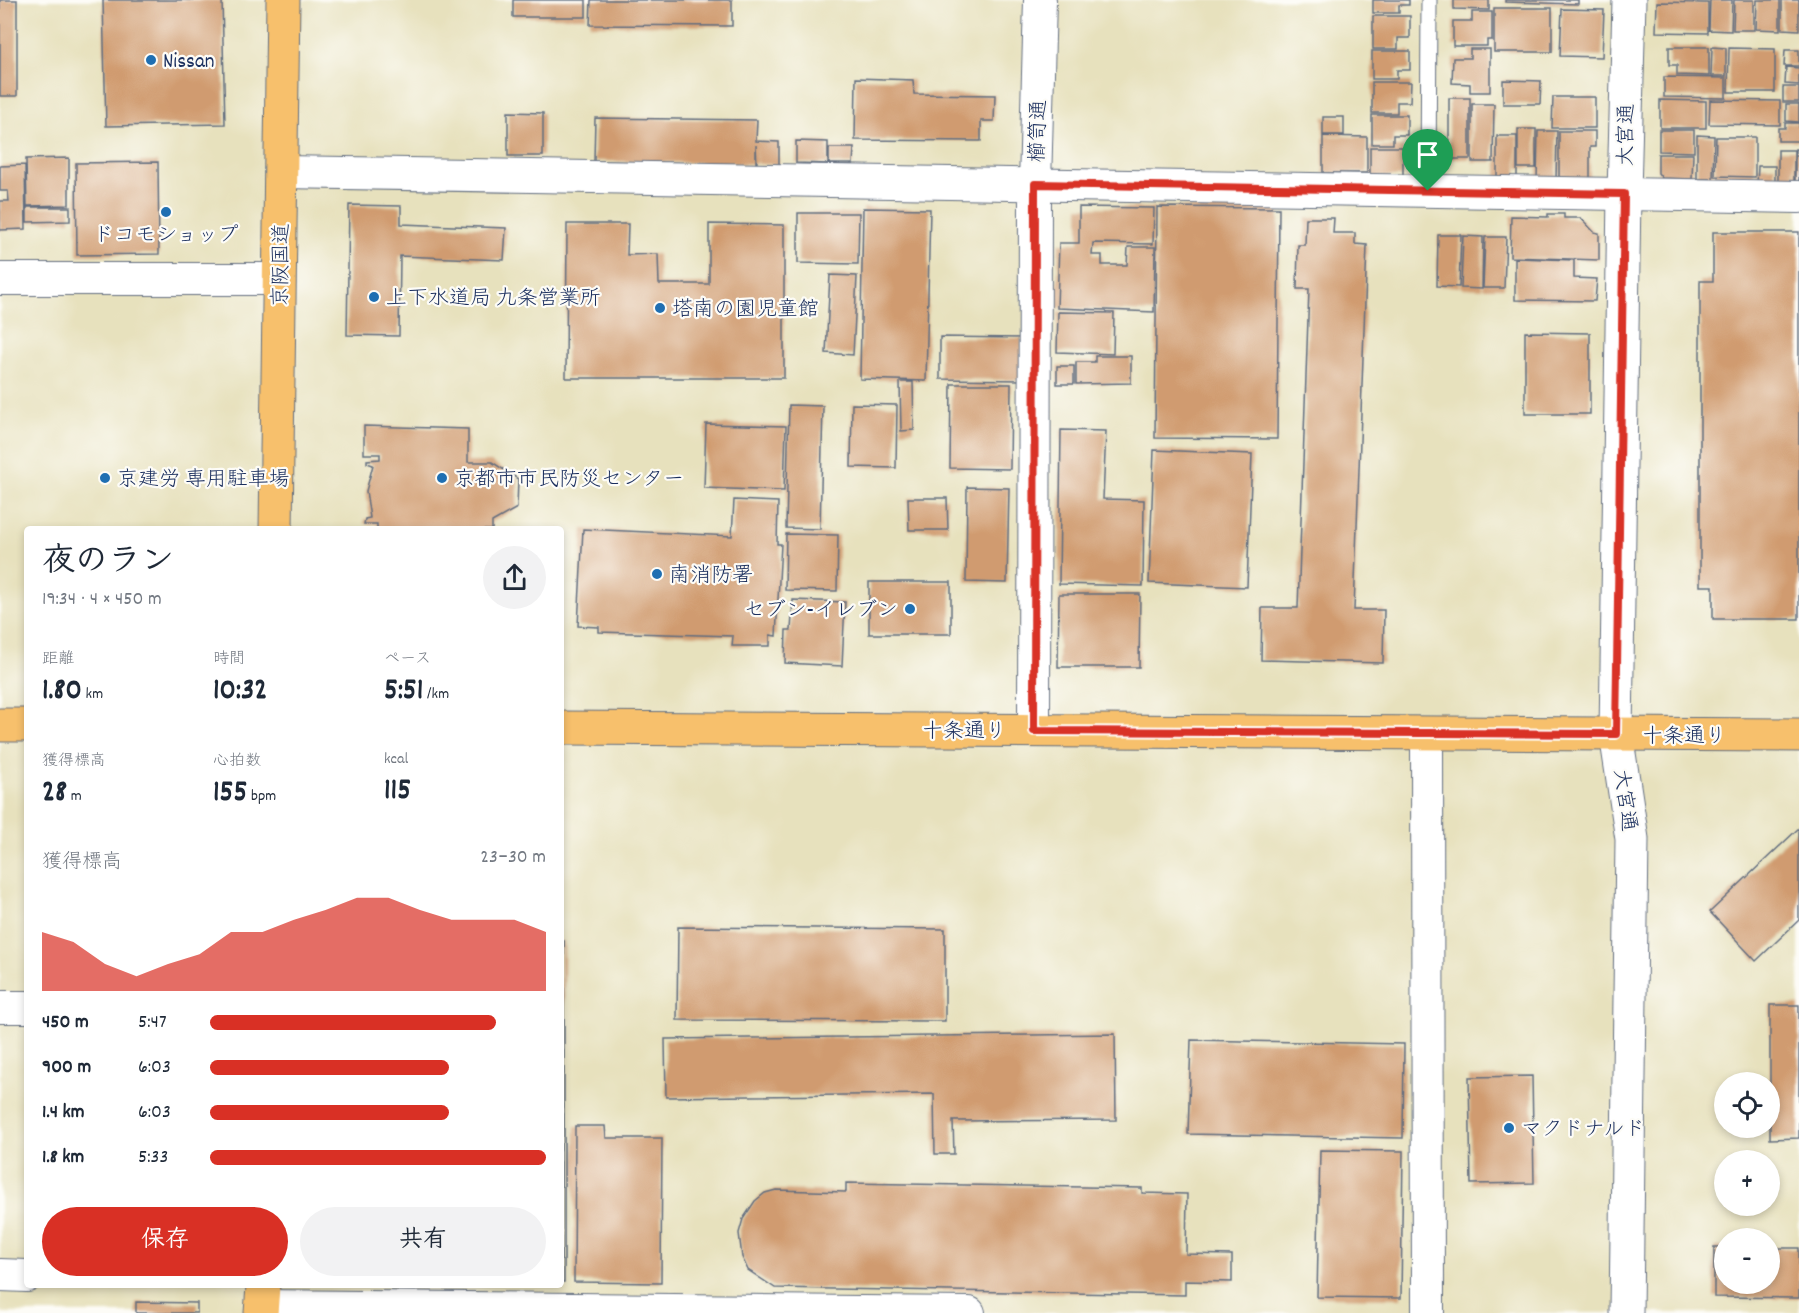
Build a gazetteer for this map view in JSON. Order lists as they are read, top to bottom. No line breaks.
{"streets":{"main road":["京阪国道","十条通り"],"street":["櫛笥通","大宮通"]},"crossings":[["櫛笥通","十条通り"],["大宮通","十条通り"]],"places":["Nissan","ドコモショップ","上下水道局 九条営業所","塔南の園児童館","京建労 専用駐車場","京都市市民防災センター","南消防署","セブン-イレブン","マクドナルド"],"page":{"heading":["夜のラン","19:34 · 4 × 450 m"],"stats":[["距離","1.80 km"],["時間","10:32"],["ペース","5:51 /km"],["獲得標高","28 m"],["心拍数","155 bpm"],["kcal","115"]],"chart":["獲得標高","23–30 m"],"list":[{"name":"450 m","note":"5:47"},{"name":"900 m","note":"6:03"},{"name":"1.4 km","note":"6:03"},{"name":"1.8 km","note":"5:33"}],"map_buttons":["+","−"],"buttons":["保存","共有"]}}
